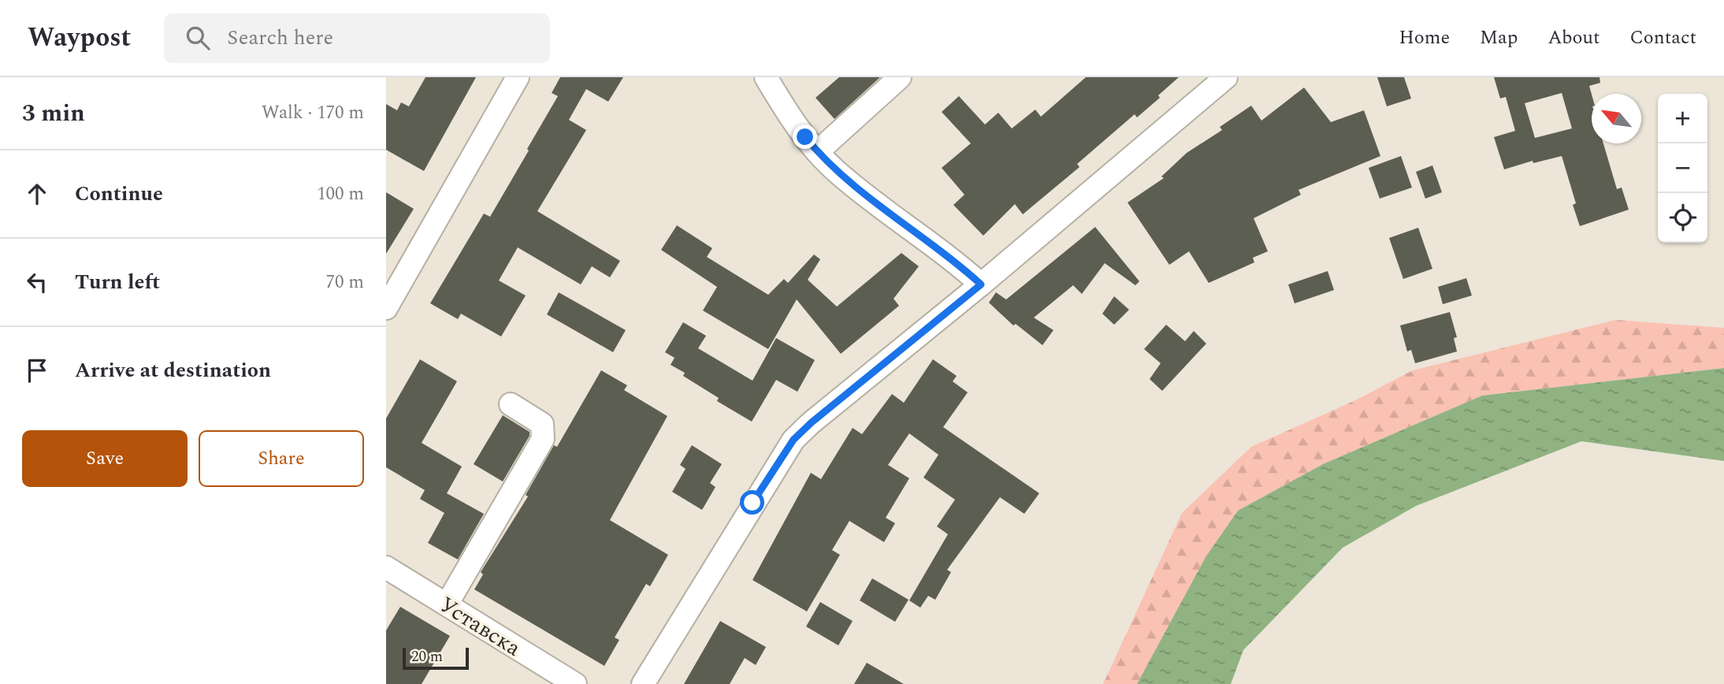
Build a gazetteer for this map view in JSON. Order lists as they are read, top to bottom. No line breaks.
{"streets":{"street":["Уставска"]},"scale_bar":"20 m","north":"top left","page":{"header":"Waypost","search":"Search here","nav":["Home","Map","About","Contact"],"heading":["3 min","Walk · 170 m"],"map_buttons":["+","−"],"list":[["Continue","100 m"],["Turn left","70 m"],"Arrive at destination"],"buttons":["Save","Share"],"scale":"20 m"}}
